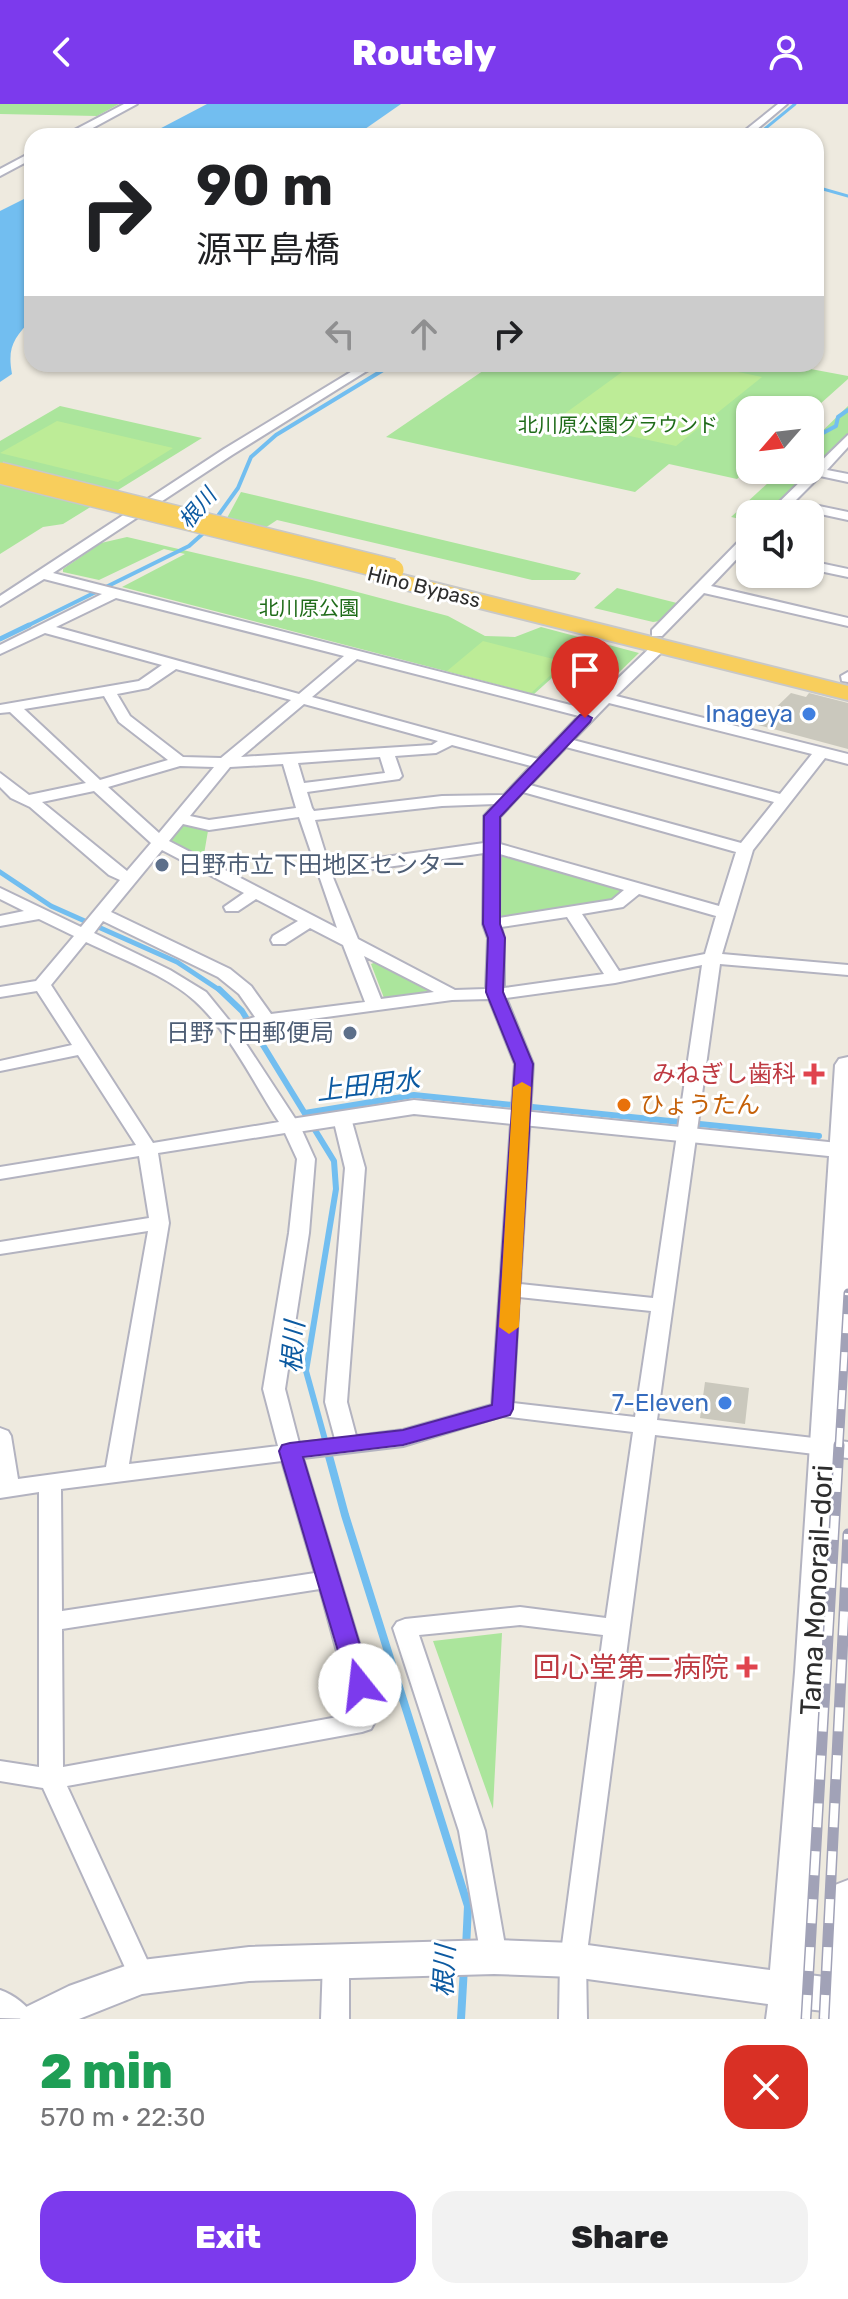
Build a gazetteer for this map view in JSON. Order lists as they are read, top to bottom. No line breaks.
{"streets":{"highway":["Hino Bypass"],"main road":["Tama Monorail-dori"]},"water":["根川","上田用水"],"parks":["北川原公園グラウンド","北川原公園"],"places":{"other":["Inageya","日野市立下田地区センター","日野下田郵便局","ひょうたん","7-Eleven"],"health":["みねぎし歯科","回心堂第二病院"]},"north":"bottom left","page":{"header":"Routely","turn":["90 m","源平島橋"],"heading":["2 min","570 m · 22:30"],"buttons":["Exit","Share"]}}
